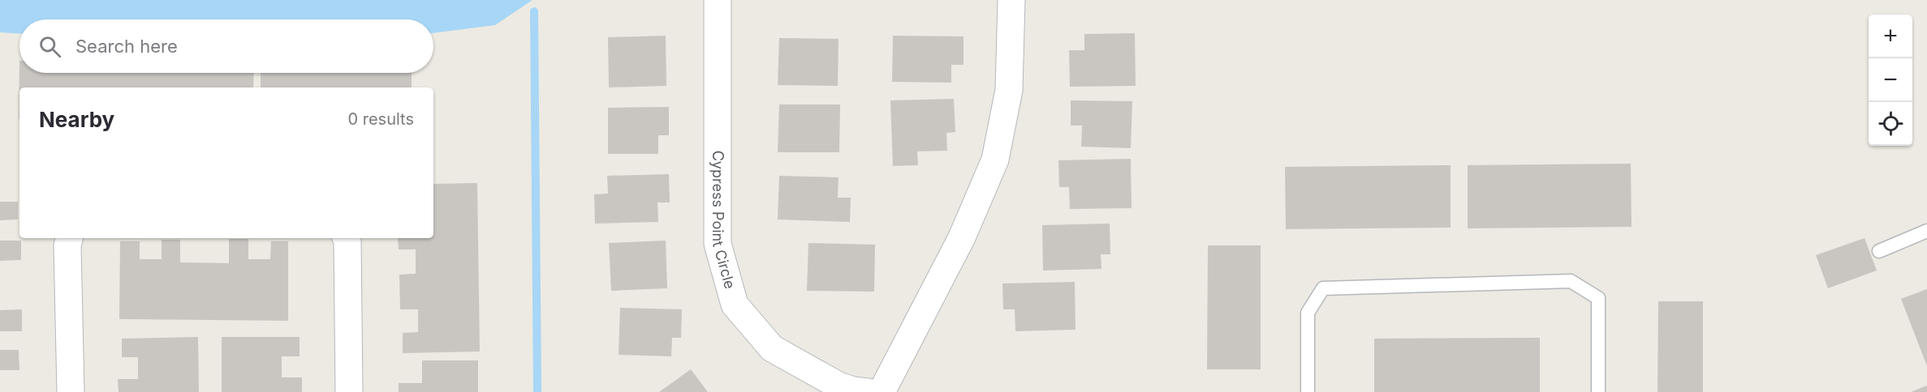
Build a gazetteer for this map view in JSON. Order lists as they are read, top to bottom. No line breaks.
{"streets":{"street":["Cypress Point Circle"]},"page":{"map_buttons":["+","−"],"search":"Search here","heading":["Nearby","0 results"]}}
